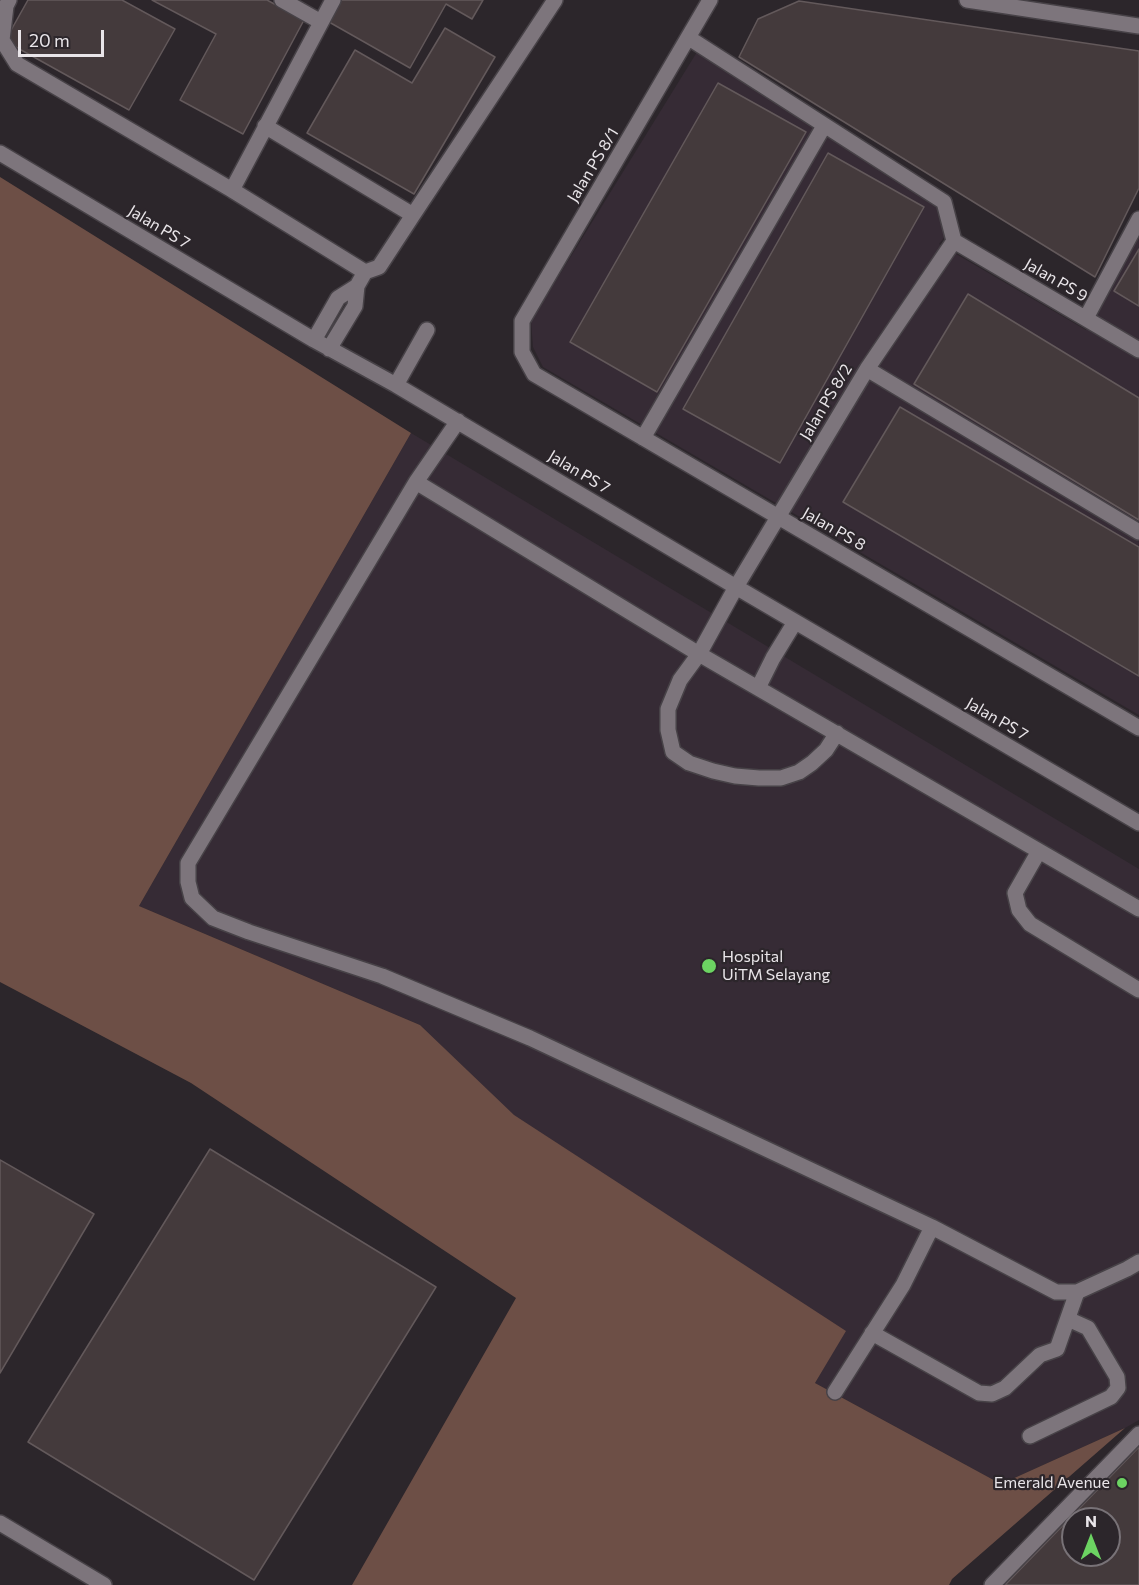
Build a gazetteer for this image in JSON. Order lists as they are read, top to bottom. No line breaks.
{"streets":{"street":["Jalan PS 8/1","Jalan PS 7","Jalan PS 9","Jalan PS 8/2","Jalan PS 8"]},"crossings":[["Jalan PS 8/1","Jalan PS 8"],["Jalan PS 7","Jalan PS 8/2"],["Jalan PS 9","Jalan PS 8/2"],["Jalan PS 8/2","Jalan PS 8"]],"places":["Hospital UiTM Selayang","Emerald Avenue"],"scale_bar":"20 m","north":"top"}
